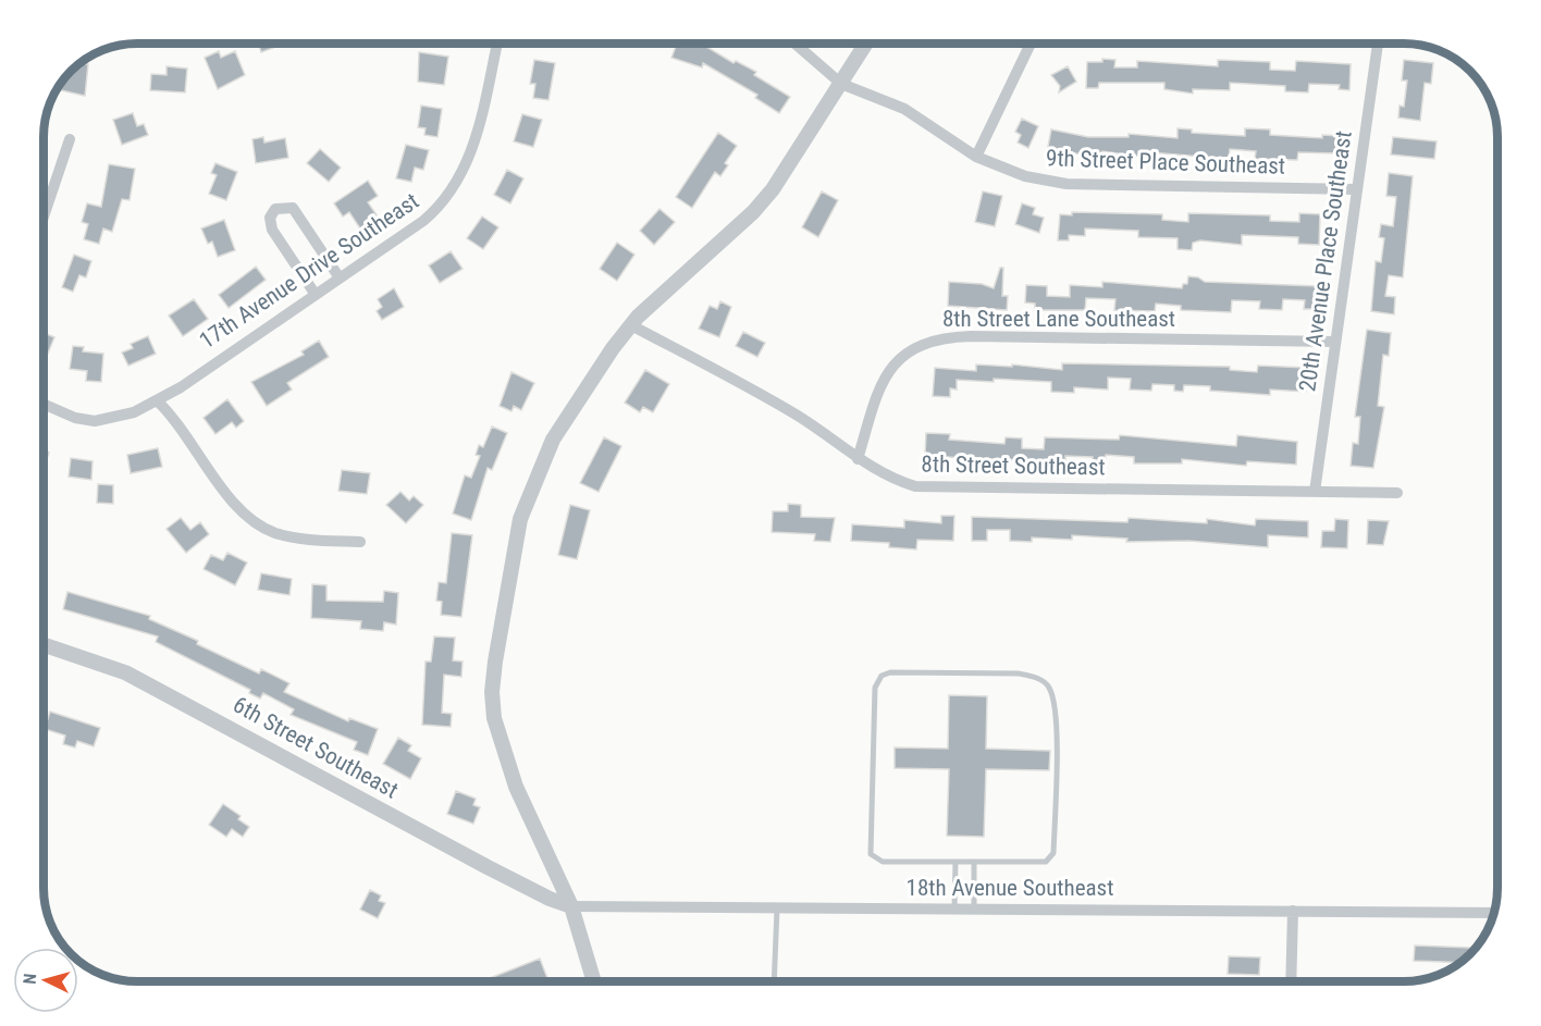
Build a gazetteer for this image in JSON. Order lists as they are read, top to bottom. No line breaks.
{"streets":{"street":["9th Street Place Southeast","20th Avenue Place Southeast","17th Avenue Drive Southeast","8th Street Lane Southeast","8th Street Southeast","6th Street Southeast","18th Avenue Southeast"]},"crossings":[["9th Street Place Southeast","20th Avenue Place Southeast"],["20th Avenue Place Southeast","8th Street Lane Southeast"],["20th Avenue Place Southeast","8th Street Southeast"],["8th Street Lane Southeast","8th Street Southeast"],["6th Street Southeast","18th Avenue Southeast"]],"north":"left"}
